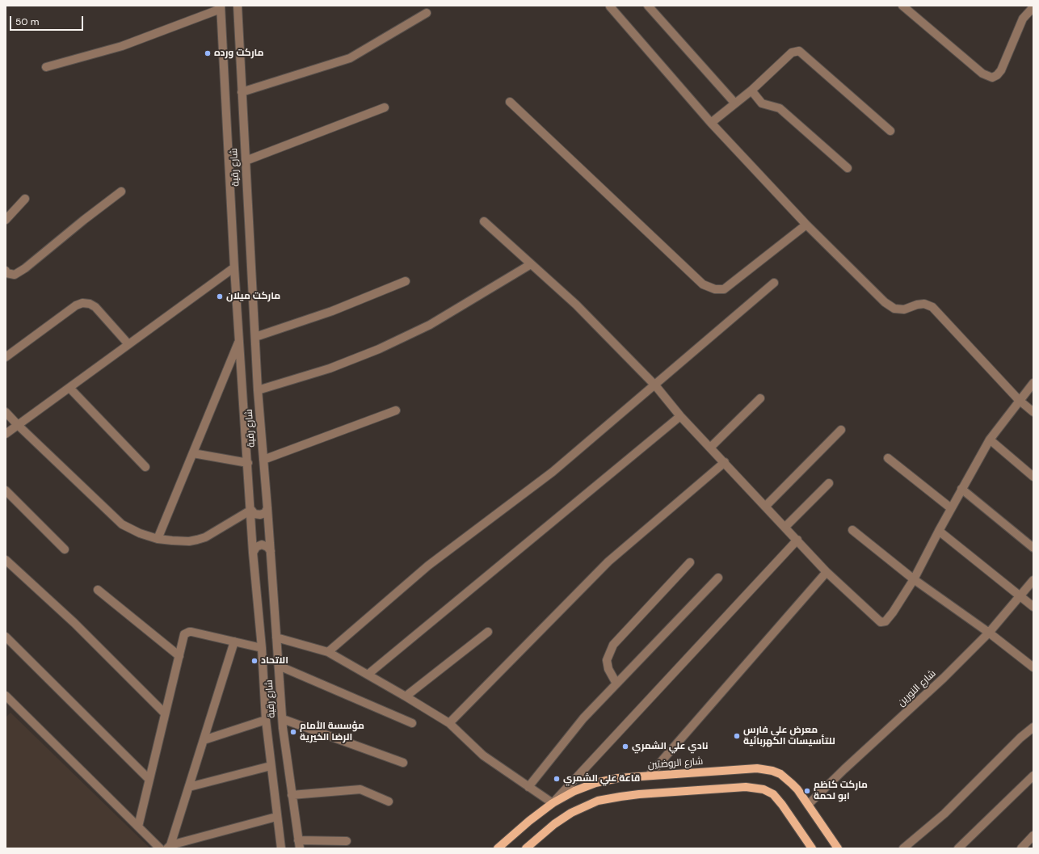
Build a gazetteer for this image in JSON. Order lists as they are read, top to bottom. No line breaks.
{"streets":{"main road":["شارع الروضتين"],"street":["شارع رقية","شارع النورين"]},"crossings":[["شارع النورين","شارع الروضتين"]],"places":["ماركت ورده","ماركت ميلان","الاتحاد","مؤسسة الأمام الرضا الخيرية","معرض علي فارس للتأسيسات الكهربائية","نادي علي الشمري","قاعة علي الشمري","ماركت كاظم ابو لحمة"],"scale_bar":"50 m"}
